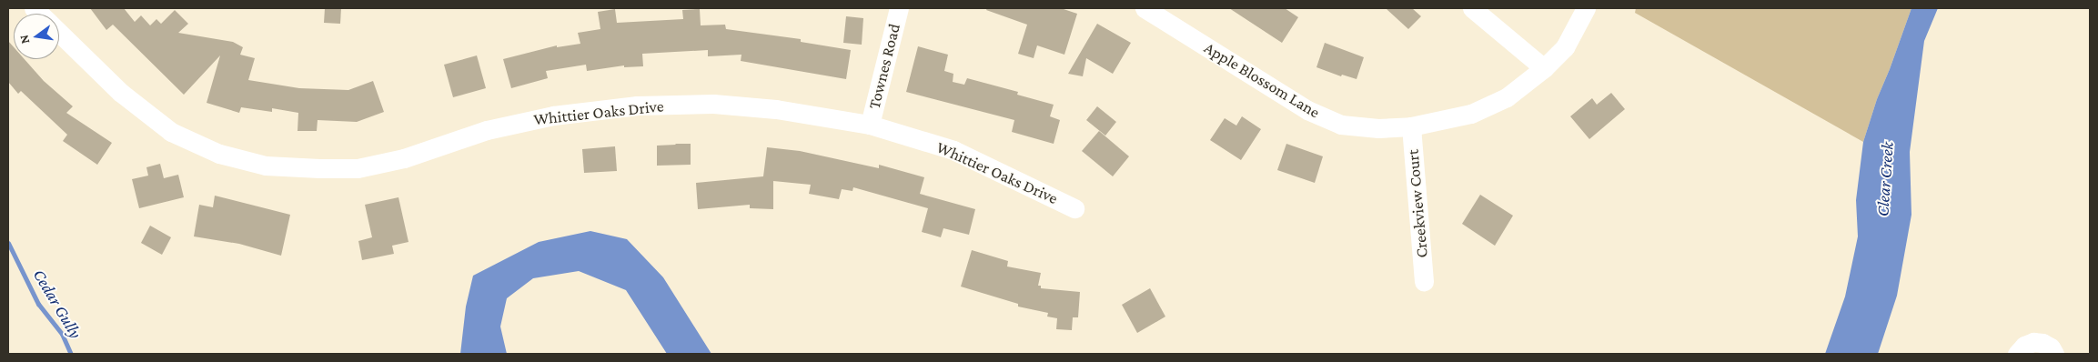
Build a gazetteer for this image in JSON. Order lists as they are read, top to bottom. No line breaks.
{"streets":{"street":["Townes Road","Apple Blossom Lane","Whittier Oaks Drive","Creekview Court"]},"crossings":[["Townes Road","Whittier Oaks Drive"],["Apple Blossom Lane","Creekview Court"]],"water":["Clear Creek","Cedar Gully"],"north":"left"}
